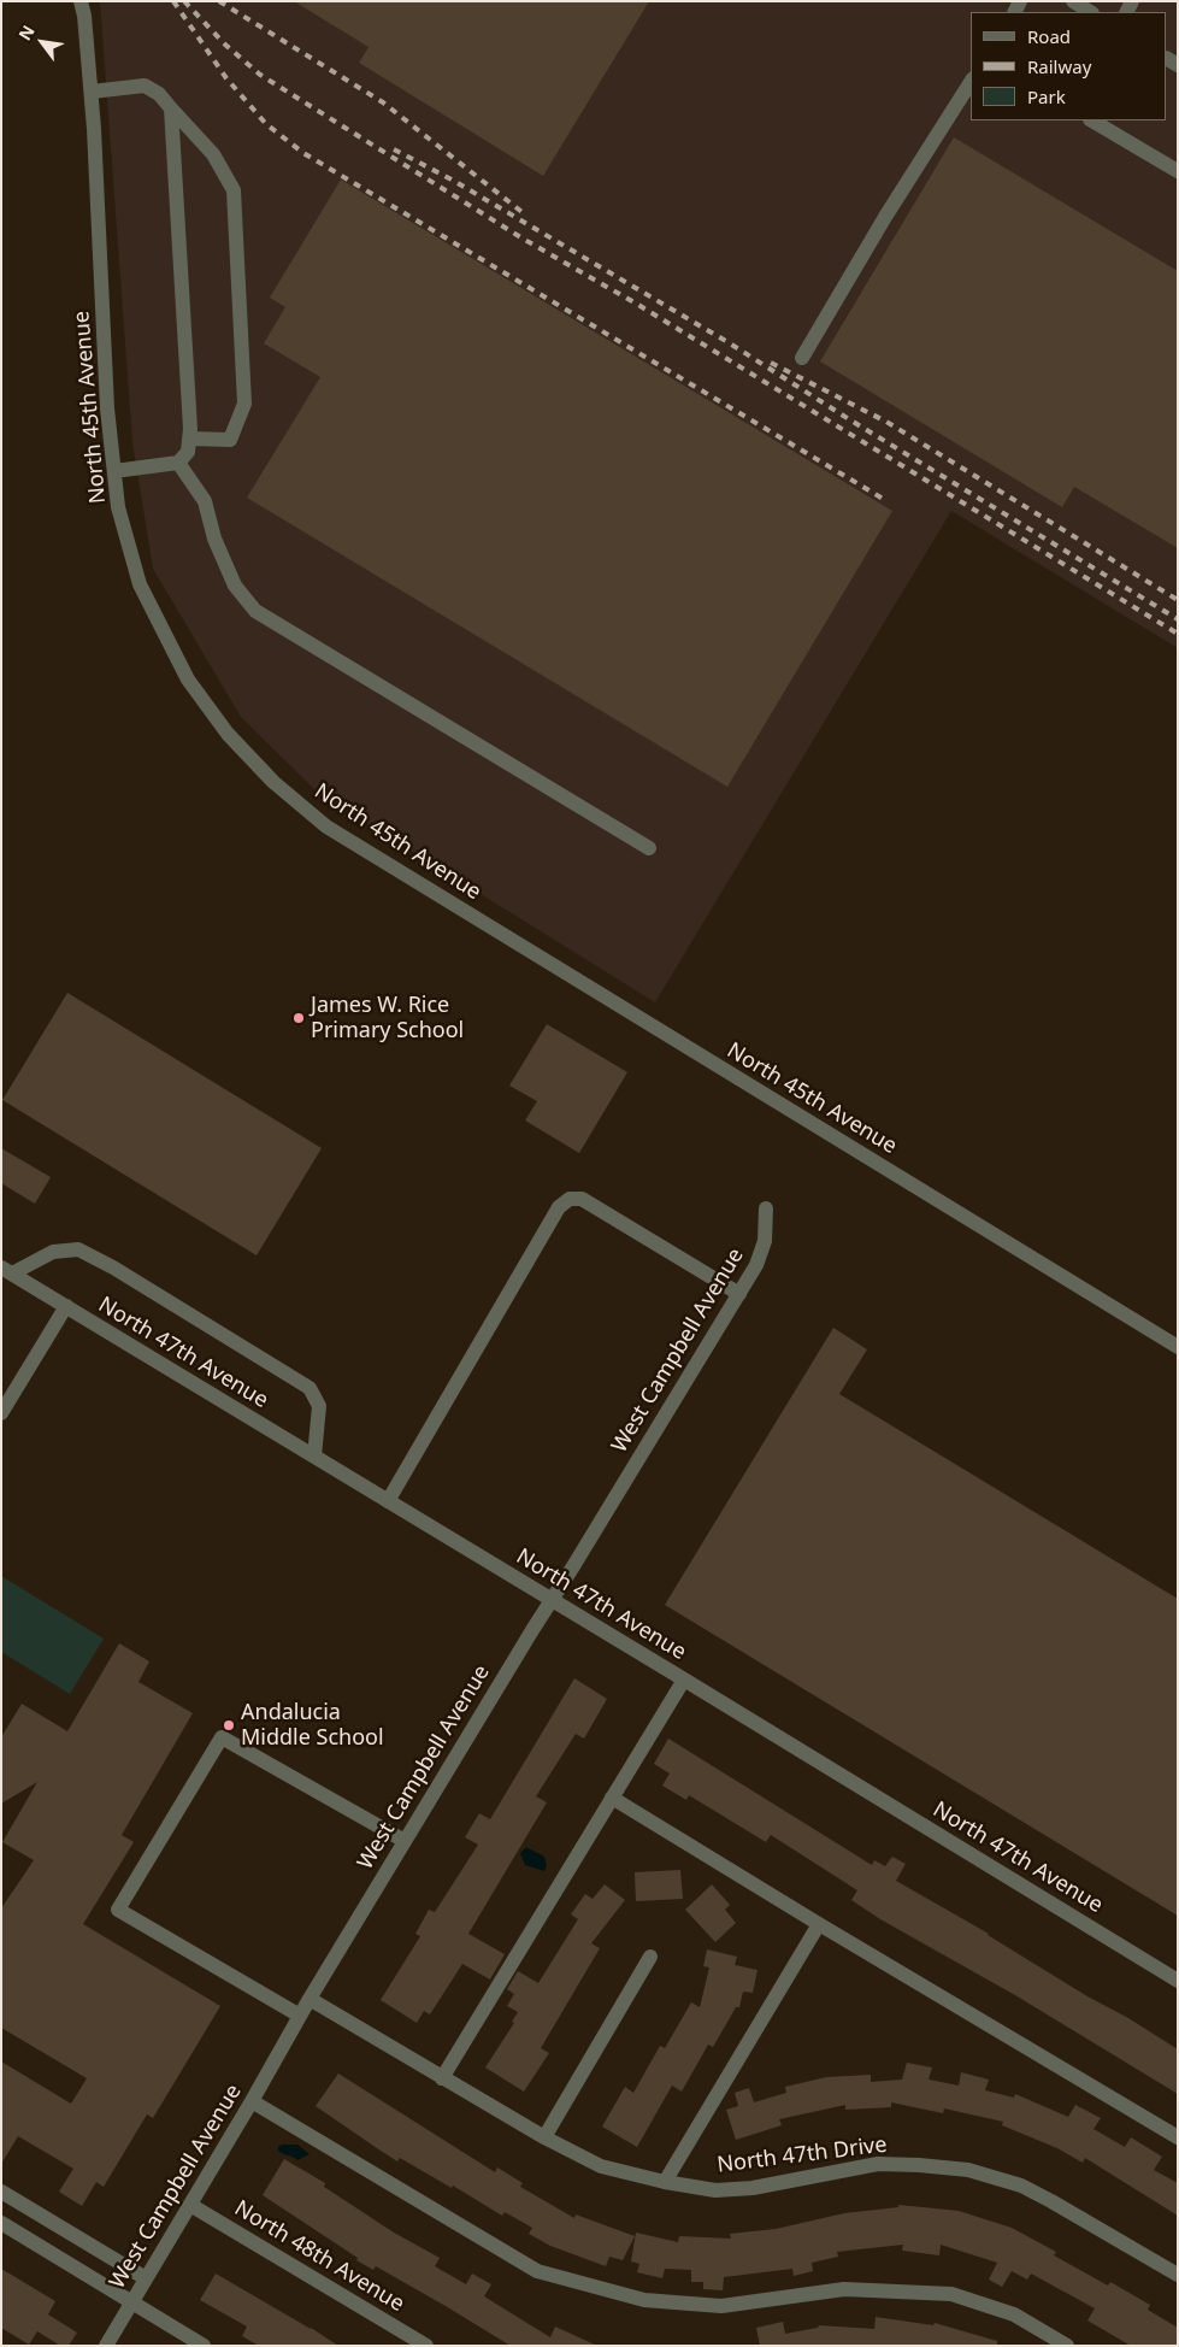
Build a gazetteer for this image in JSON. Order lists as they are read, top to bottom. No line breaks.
{"streets":{"street":["North 45th Avenue","West Campbell Avenue","North 47th Avenue","North 47th Drive","North 48th Avenue"]},"crossings":[["West Campbell Avenue","North 47th Avenue"],["West Campbell Avenue","North 47th Drive"],["West Campbell Avenue","North 48th Avenue"]],"places":["James W. Rice Primary School","Andalucia Middle School"],"legend":["Road","Railway","Park"],"north":"top left"}
